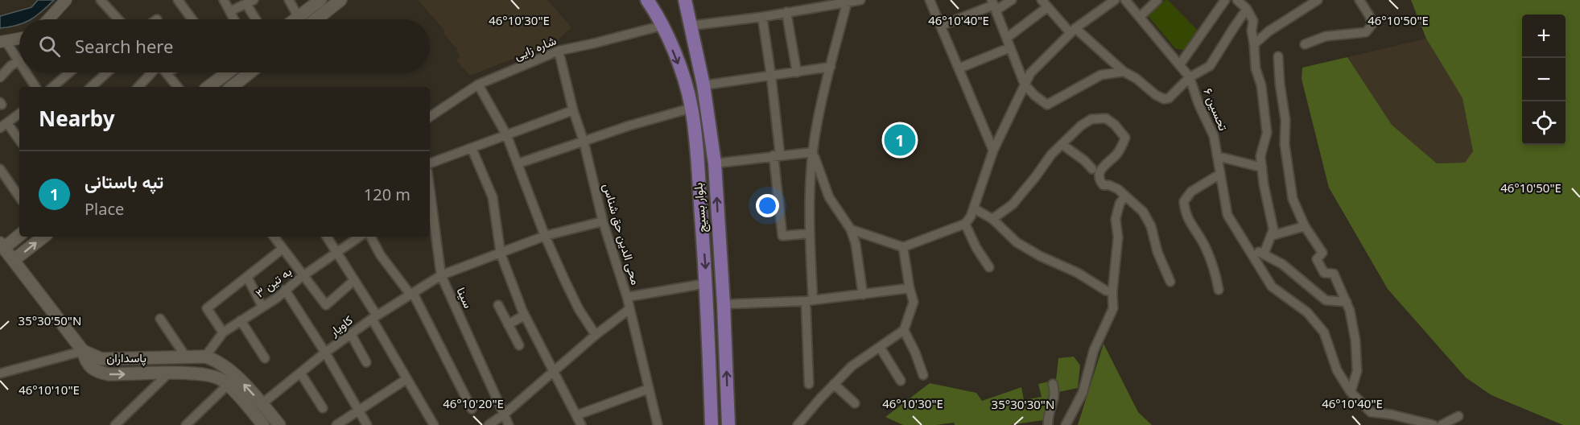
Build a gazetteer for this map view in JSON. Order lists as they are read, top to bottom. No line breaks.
{"streets":{"main road":["بلوار بسیج","پاسداران"],"street":["شاره زایی","تحسین ۶","محی الدین حق شناس","به تین ۳","سینا","کاویار"]},"crossings":[["شاره زایی","بلوار بسیج"],["شاره زایی","محی الدین حق شناس"],["محی الدین حق شناس","کاویار"],["به تین ۳","پاسداران"],["سینا","کاویار"]],"page":{"map_buttons":["+","−"],"search":"Search here","heading":"Nearby","pins":"1","list":[{"mark":"1","name":"تپه باستانی","note":"Place","value":"120 m"}]},"coordinates":["46°10'30\"E","46°10'40\"E","46°10'50\"E","35°30'50\"N","46°10'10\"E","46°10'20\"E","35°30'30\"N"]}
